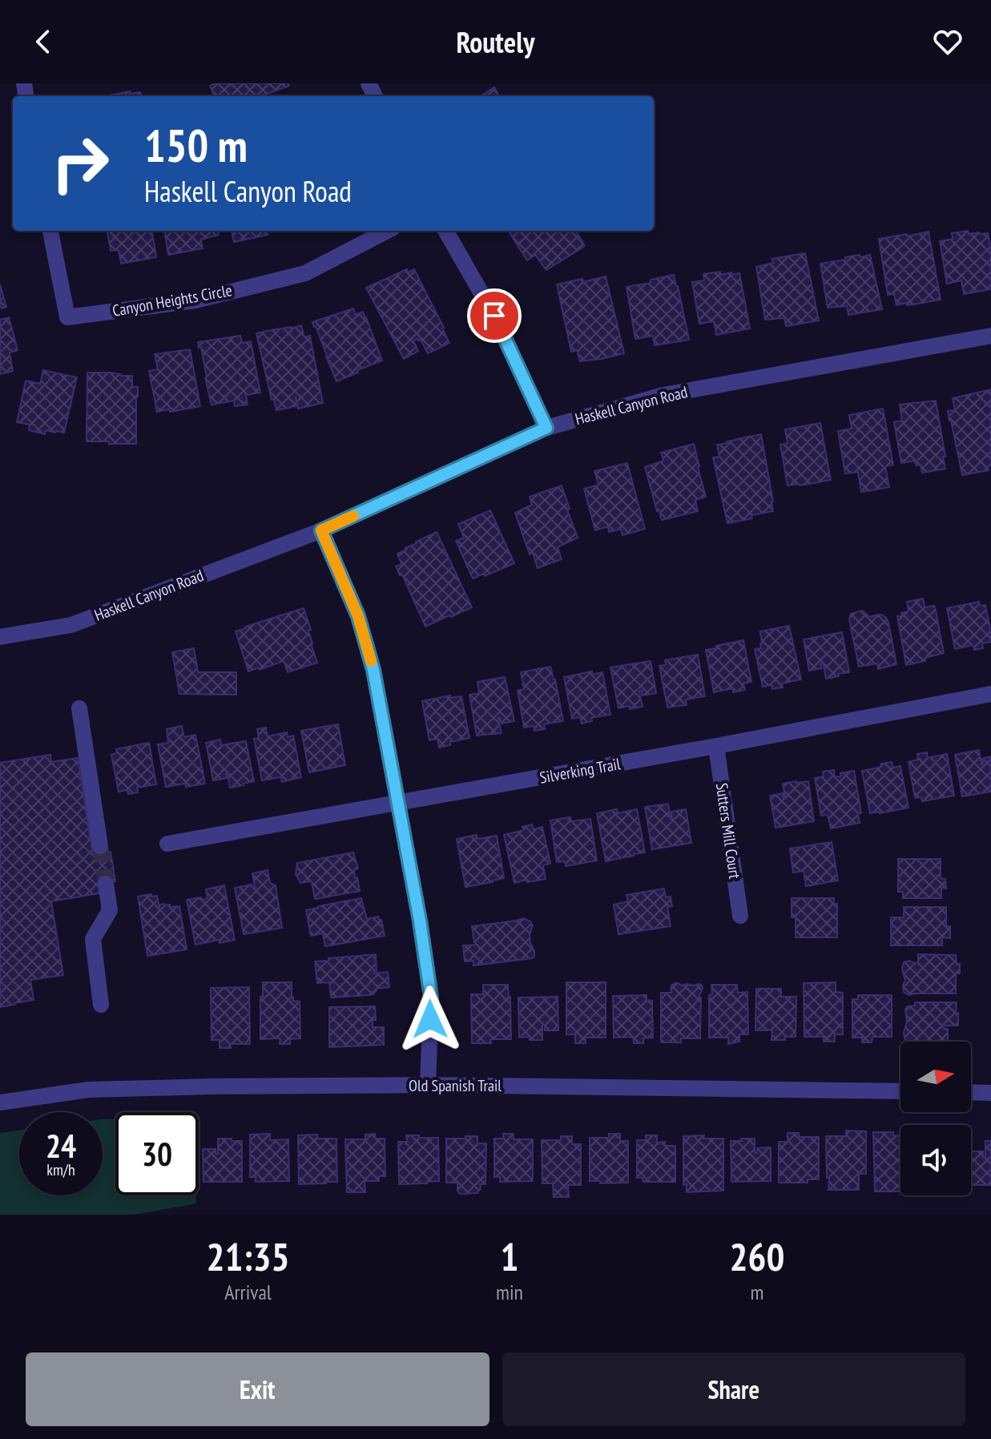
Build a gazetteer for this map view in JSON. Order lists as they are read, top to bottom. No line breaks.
{"streets":{"street":["Canyon Heights Circle","Haskell Canyon Road","Silverking Trail","Sutters Mill Court","Old Spanish Trail"]},"crossings":[["Silverking Trail","Sutters Mill Court"]],"north":"right","page":{"header":"Routely","turn":["150 m","Haskell Canyon Road"],"speed":"24 km/h","limit":"30","eta":["21:35","Arrival","1","min","260","m"],"buttons":["Exit","Share"]}}
